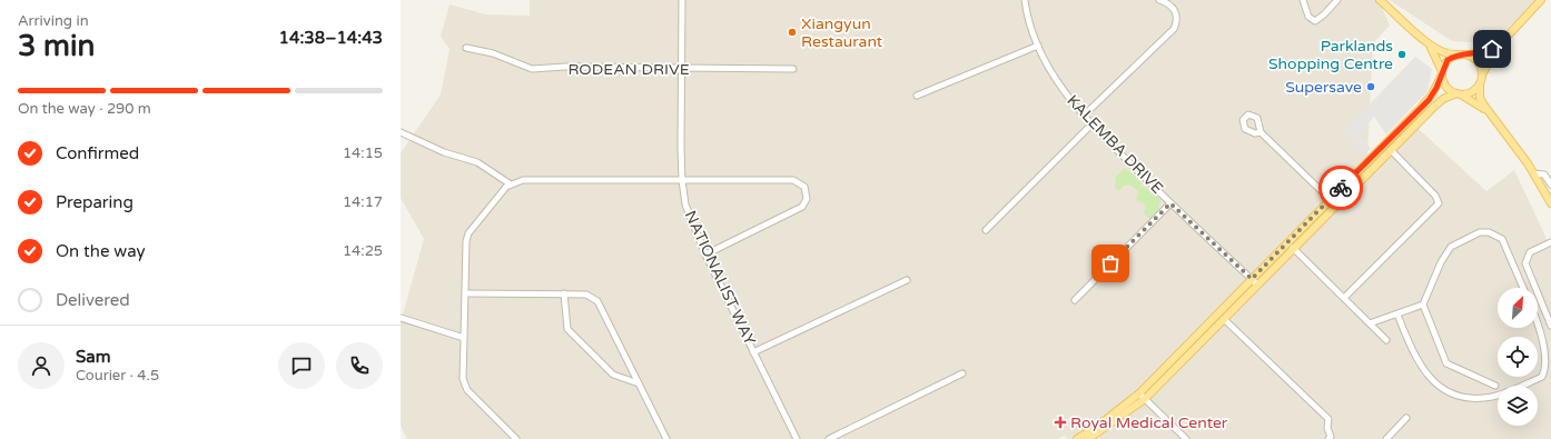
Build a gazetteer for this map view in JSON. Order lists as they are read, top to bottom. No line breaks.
{"streets":{"street":["RODEAN DRIVE","KALEMBA DRIVE","NATIONALIST WAY"]},"crossings":[["RODEAN DRIVE","NATIONALIST WAY"]],"places":{"other":["Xiangyun Restaurant","Parklands Shopping Centre","Supersave"],"health":["Royal Medical Center"]},"north":"top right","page":{"heading":["3 min","Arriving in","14:38–14:43"],"panel":["Sam","Courier · 4.5"],"bar":"On the way · 290 m","list":[["Confirmed","14:15"],["Preparing","14:17"],["On the way","14:25"],"Delivered"]}}
